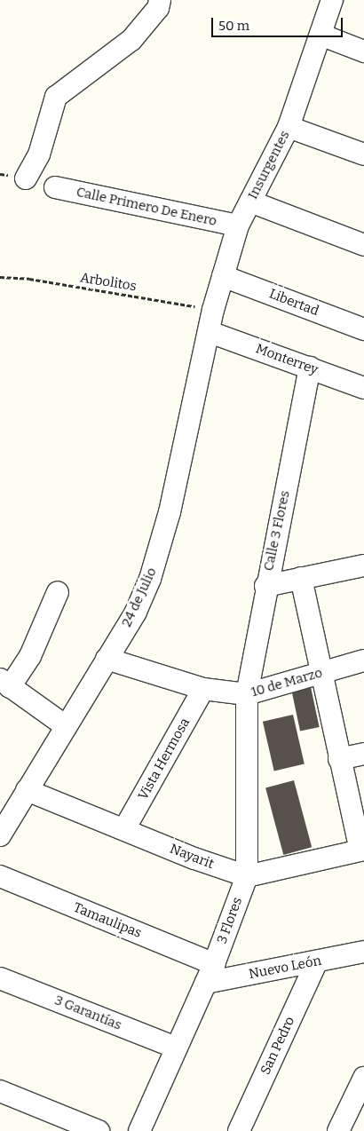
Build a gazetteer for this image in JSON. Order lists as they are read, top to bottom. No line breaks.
{"streets":{"street":["Insurgentes","Calle Primero De Enero","Libertad","Monterrey","Calle 3 Flores","24 de Julio","10 de Marzo","Vista Hermosa","Nayarit","Tamaulipas","3 Flores","Nuevo León","3 Garantías","San Pedro"],"path":["Arbolitos"]},"crossings":[["Insurgentes","Calle Primero De Enero"],["Insurgentes","Arbolitos"],["Insurgentes","Libertad"],["Insurgentes","Monterrey"],["Insurgentes","24 de Julio"],["Monterrey","Calle 3 Flores"],["Monterrey","24 de Julio"],["Calle 3 Flores","10 de Marzo"],["Calle 3 Flores","3 Flores"],["24 de Julio","10 de Marzo"],["24 de Julio","Nayarit"],["10 de Marzo","Vista Hermosa"],["10 de Marzo","3 Flores"],["Vista Hermosa","Nayarit"],["Nayarit","3 Flores"],["Tamaulipas","3 Flores"],["3 Flores","Nuevo León"],["3 Flores","3 Garantías"],["Nuevo León","San Pedro"]],"scale_bar":"50 m"}
